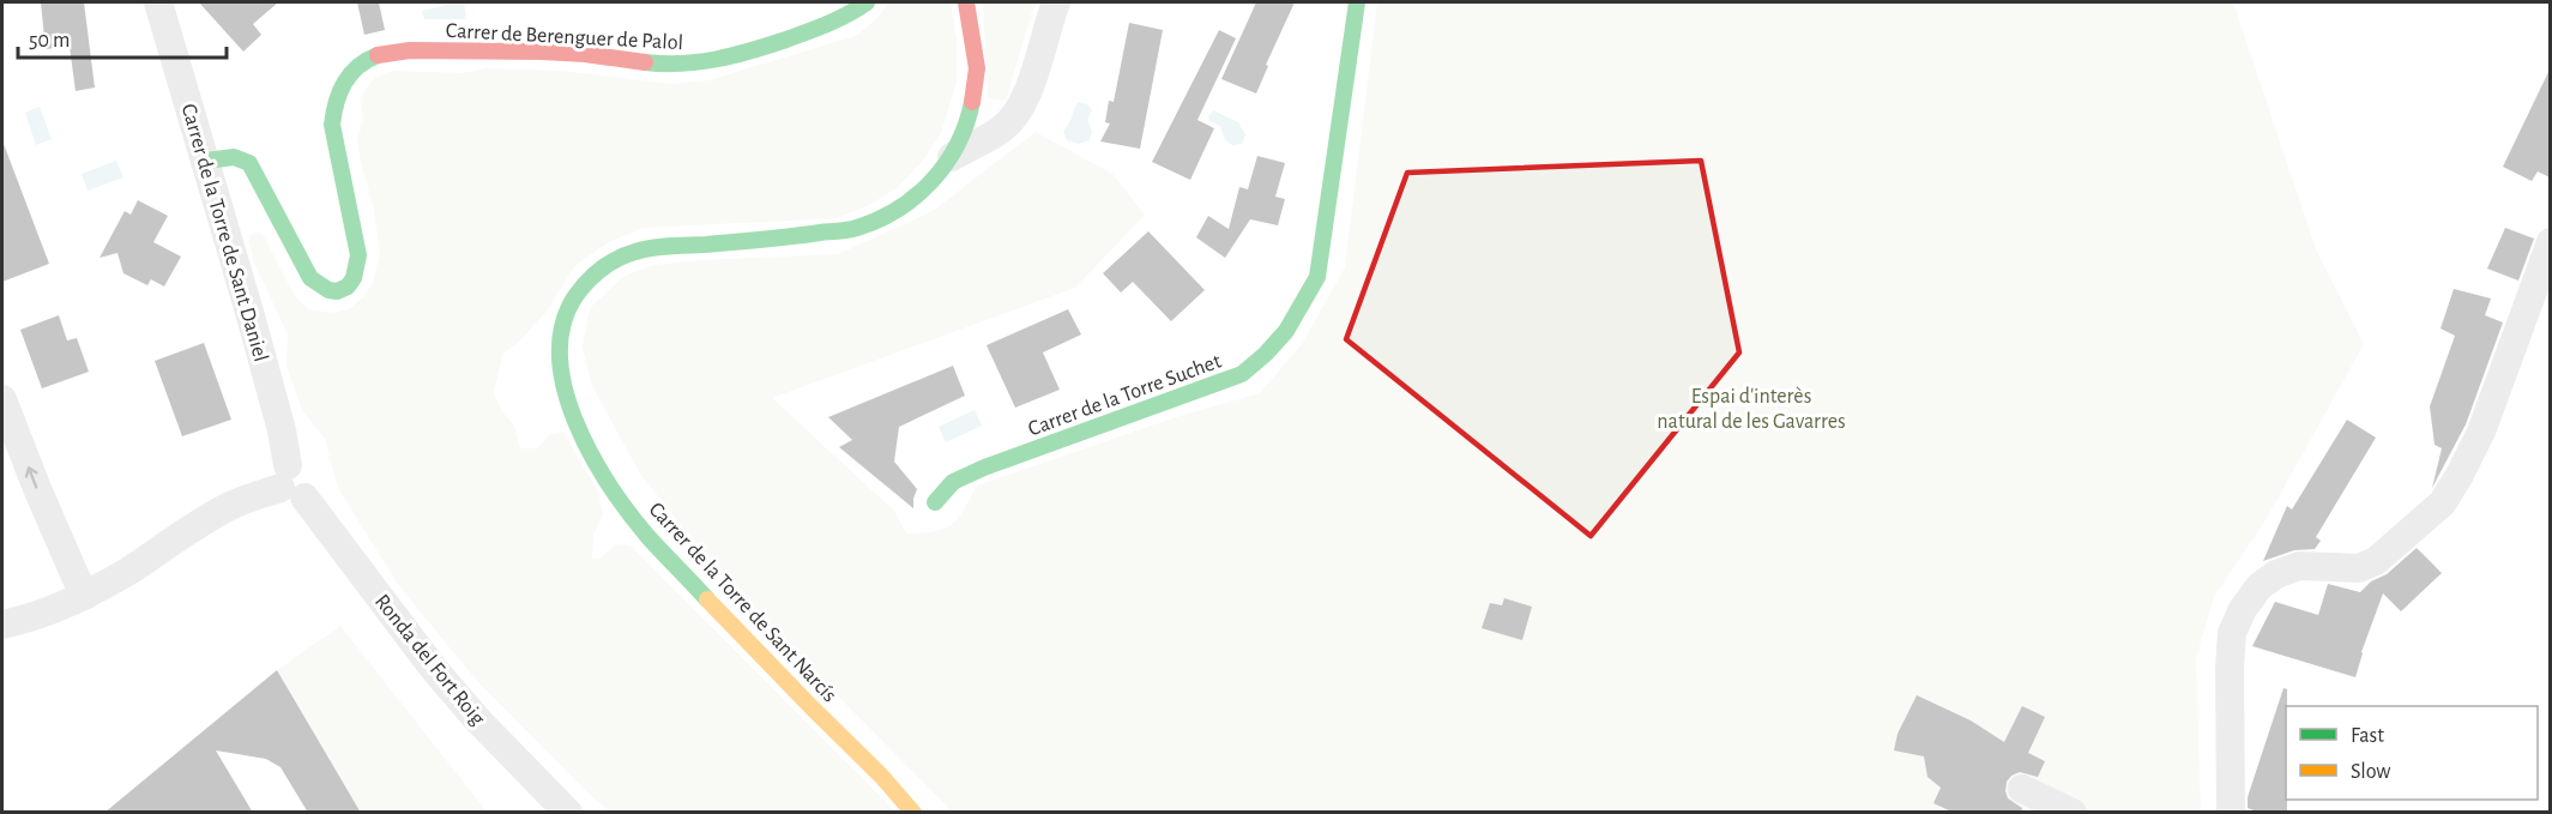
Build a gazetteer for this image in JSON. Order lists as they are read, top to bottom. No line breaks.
{"streets":{"street":["Carrer de Berenguer de Palol","Carrer de la Torre de Sant Daniel","Carrer de la Torre Suchet","Carrer de la Torre de Sant Narcís","Ronda del Fort Roig"]},"crossings":[["Carrer de Berenguer de Palol","Carrer de la Torre de Sant Daniel"],["Carrer de la Torre de Sant Daniel","Ronda del Fort Roig"]],"parks":["Espai d'interès natural de les Gavarres"],"legend":["Fast","Slow"],"scale_bar":"50 m"}
